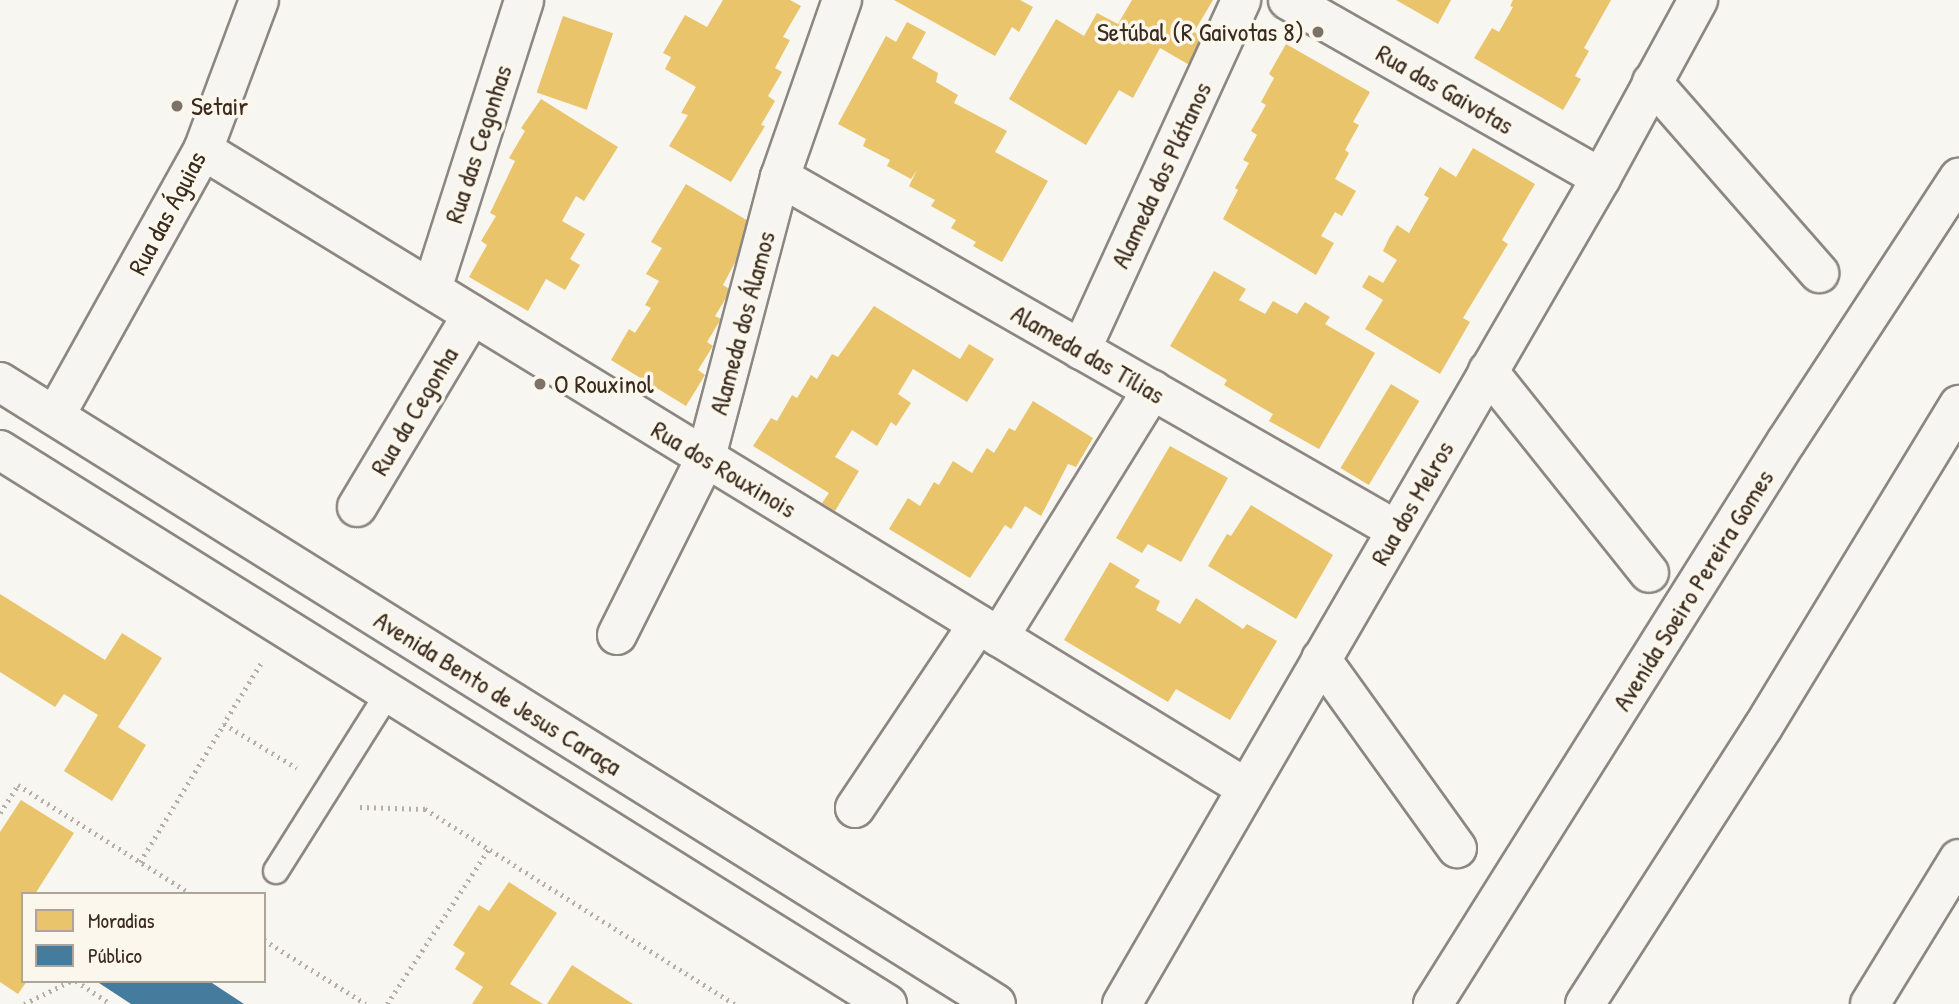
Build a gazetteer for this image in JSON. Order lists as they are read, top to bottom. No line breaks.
{"streets":{"street":["Rua das Gaivotas","Rua das Cegonhas","Alameda dos Plátanos","Rua das Águias","Alameda dos Álamos","Alameda das Tílias","Rua da Cegonha","Rua dos Rouxinois","Rua dos Melros","Avenida Soeiro Pereira Gomes","Avenida Bento de Jesus Caraça"]},"crossings":[["Rua das Gaivotas","Rua dos Melros"],["Rua das Cegonhas","Rua dos Rouxinois"],["Alameda dos Plátanos","Alameda das Tílias"],["Rua das Águias","Rua dos Rouxinois"],["Rua das Águias","Avenida Bento de Jesus Caraça"],["Alameda dos Álamos","Alameda das Tílias"],["Alameda dos Álamos","Rua dos Rouxinois"],["Alameda das Tílias","Rua dos Melros"],["Rua da Cegonha","Rua dos Rouxinois"],["Rua dos Rouxinois","Rua dos Melros"]],"places":["Setúbal (R Gaivotas 8)","Setair","O Rouxinol"],"legend":["Moradias","Público"]}
